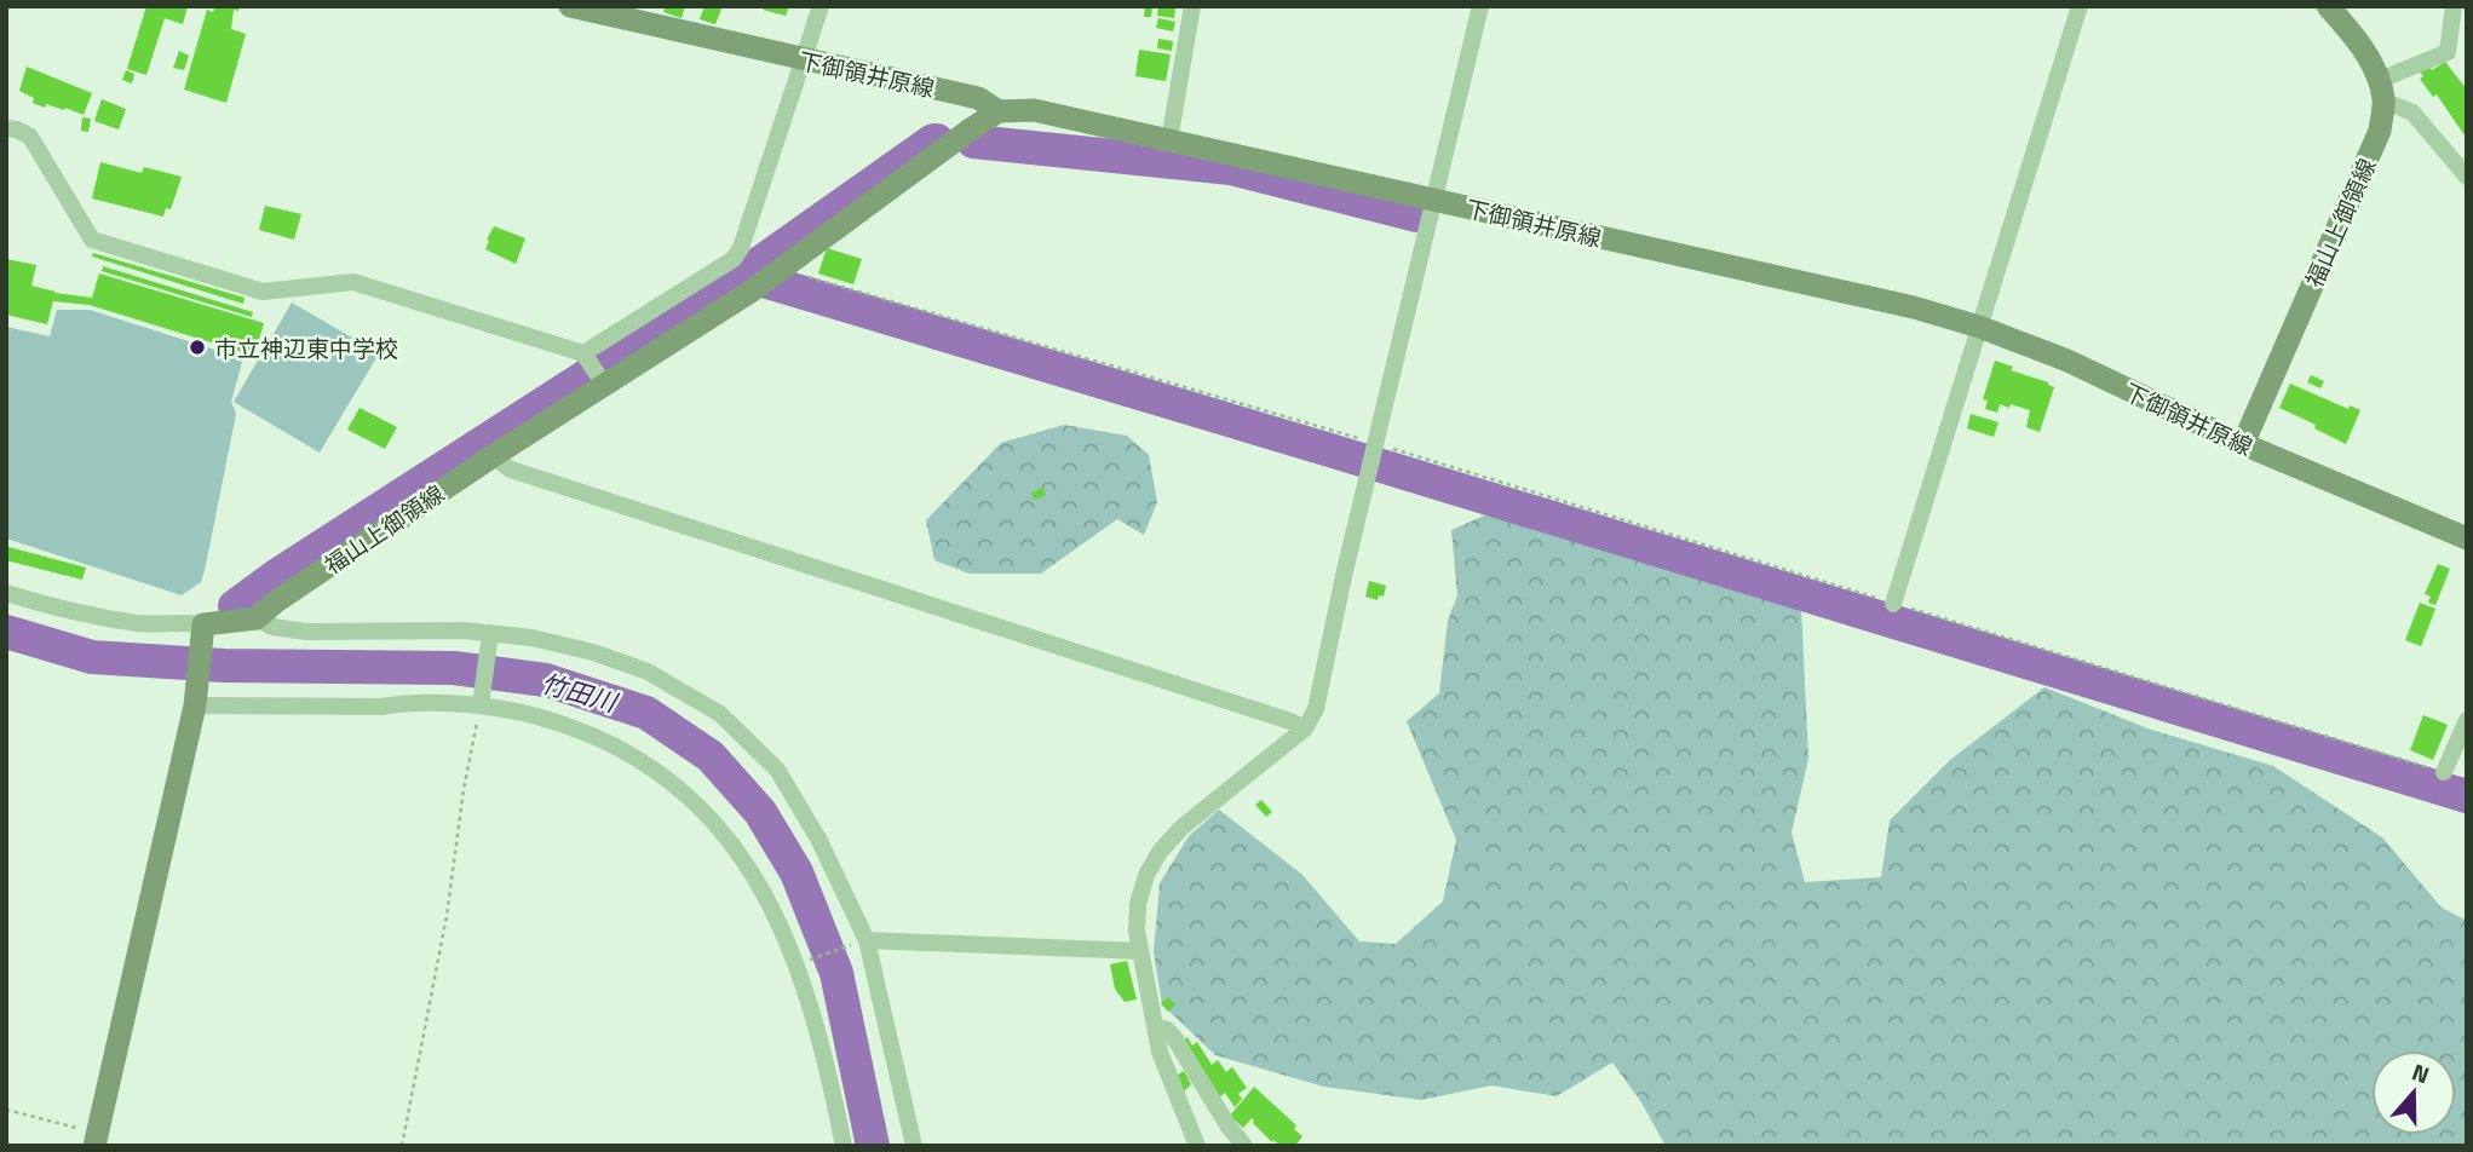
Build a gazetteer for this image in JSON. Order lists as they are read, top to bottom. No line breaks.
{"streets":{"main road":["下御領井原線","福山上御領線"]},"crossings":[["下御領井原線","福山上御領線"]],"water":["竹田川"],"places":["市立神辺東中学校"],"north":"top"}
